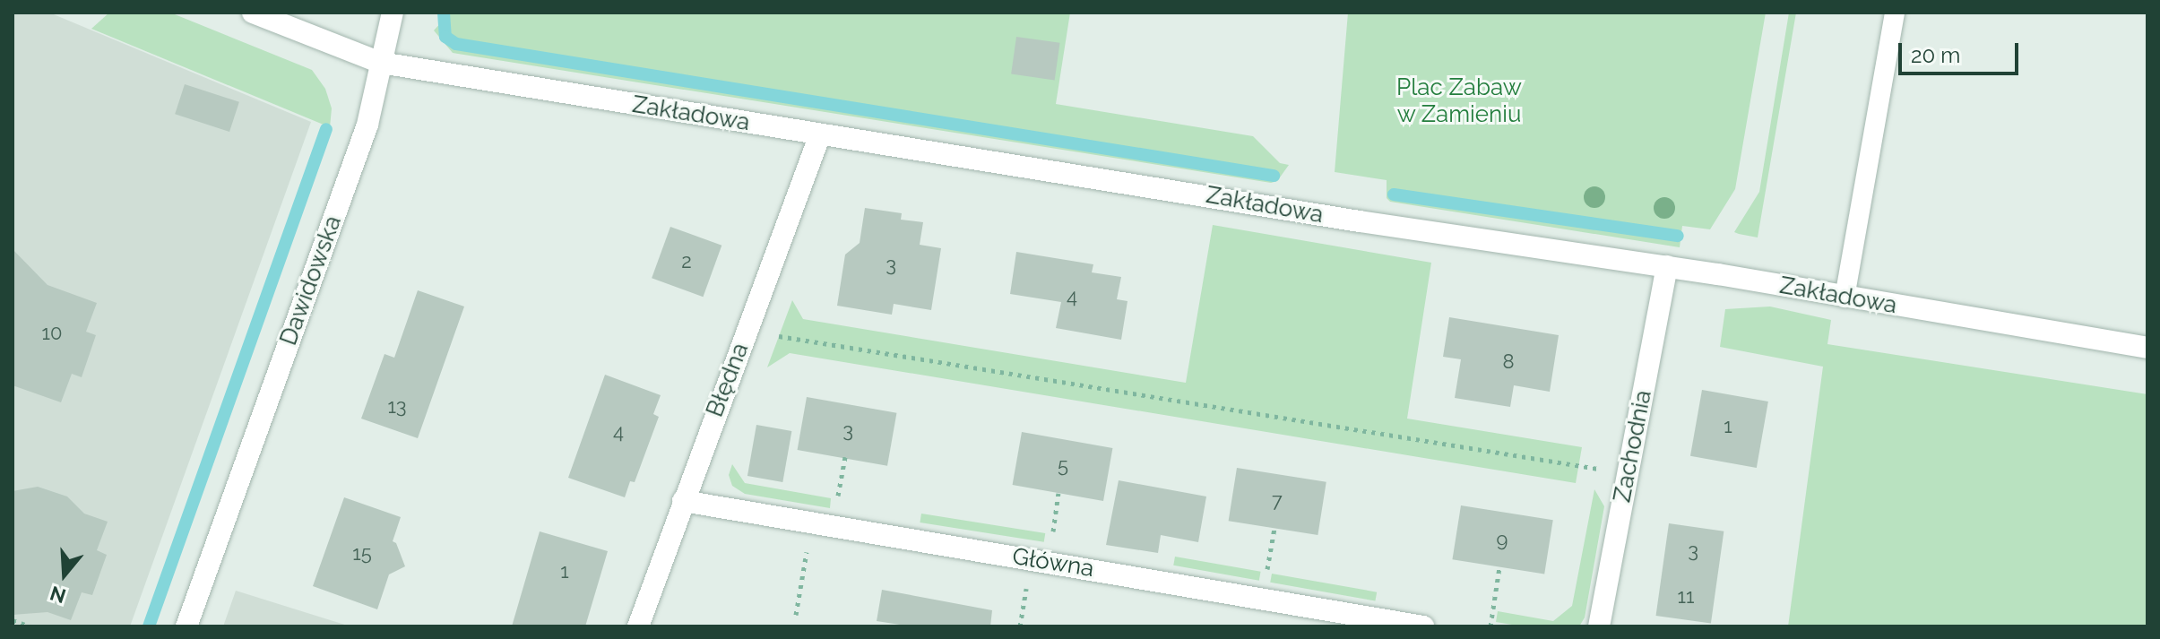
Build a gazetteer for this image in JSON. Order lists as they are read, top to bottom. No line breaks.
{"streets":{"street":["Zakładowa","Dawidowska","Błędna","Zachodnia","Główna"]},"crossings":[["Zakładowa","Dawidowska"],["Zakładowa","Błędna"],["Zakładowa","Zachodnia"],["Błędna","Główna"]],"parks":["Plac Zabaw w Zamieniu"],"house_numbers":["2","3","4","10","8","13","1","3","4","5","7","9","3","15","1","11"],"scale_bar":"20 m","north":"bottom"}
